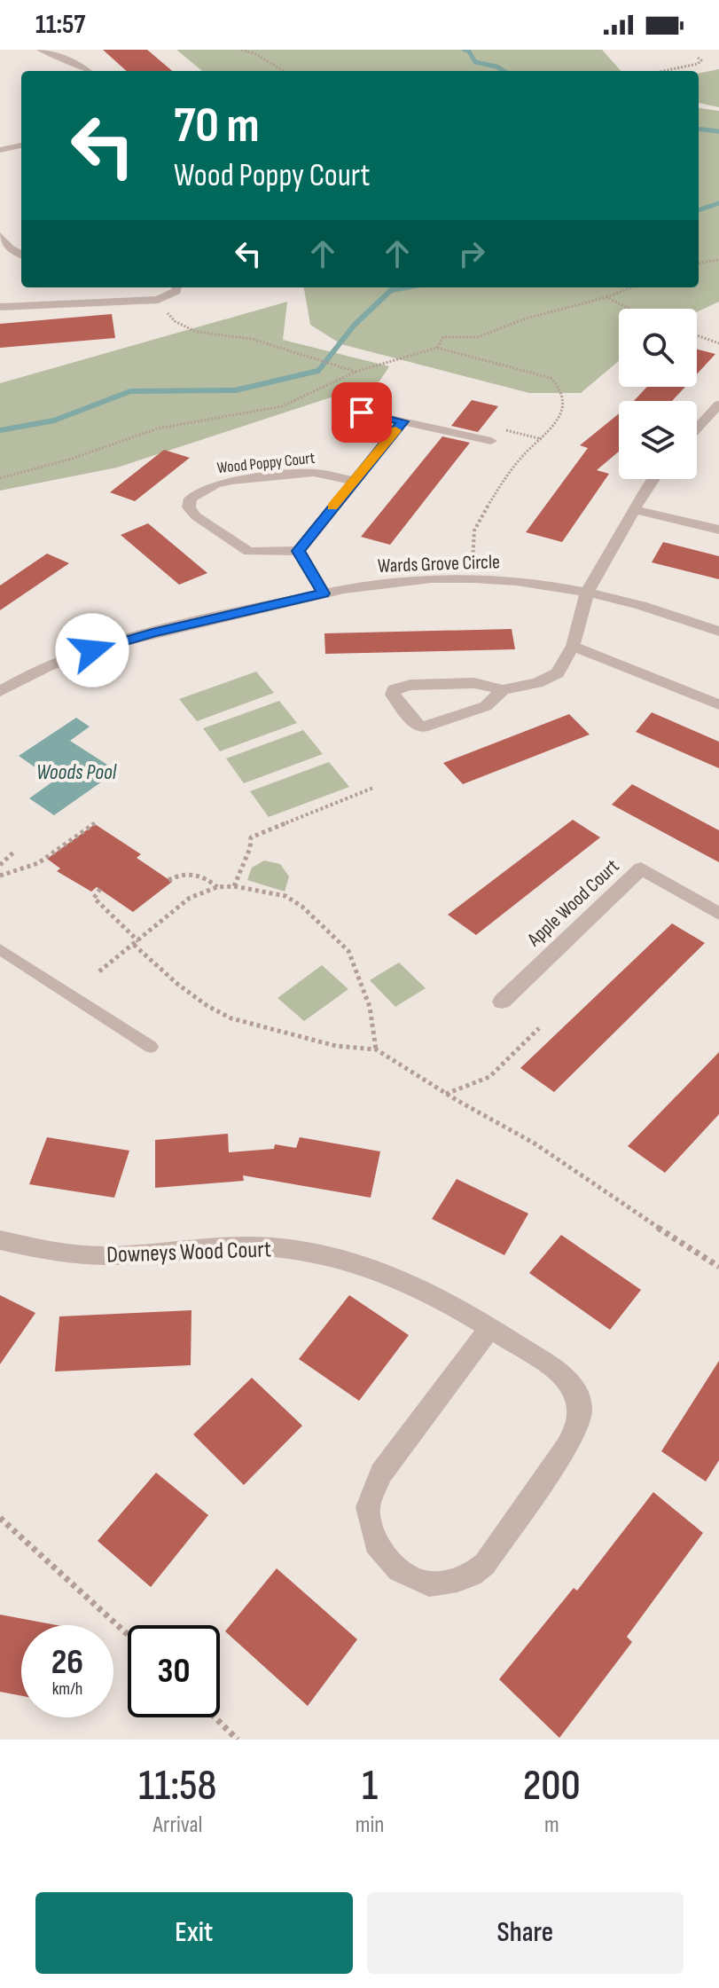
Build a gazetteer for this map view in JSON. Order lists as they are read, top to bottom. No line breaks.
{"streets":{"street":["Wood Poppy Court","Wards Grove Circle","Apple Wood Court","Downeys Wood Court"]},"water":["Woods Pool"],"page":{"status":"11:57","turn":["70 m","Wood Poppy Court"],"speed":"26 km/h","limit":"30","eta":["11:58","Arrival","1","min","200","m"],"buttons":["Exit","Share"]}}
